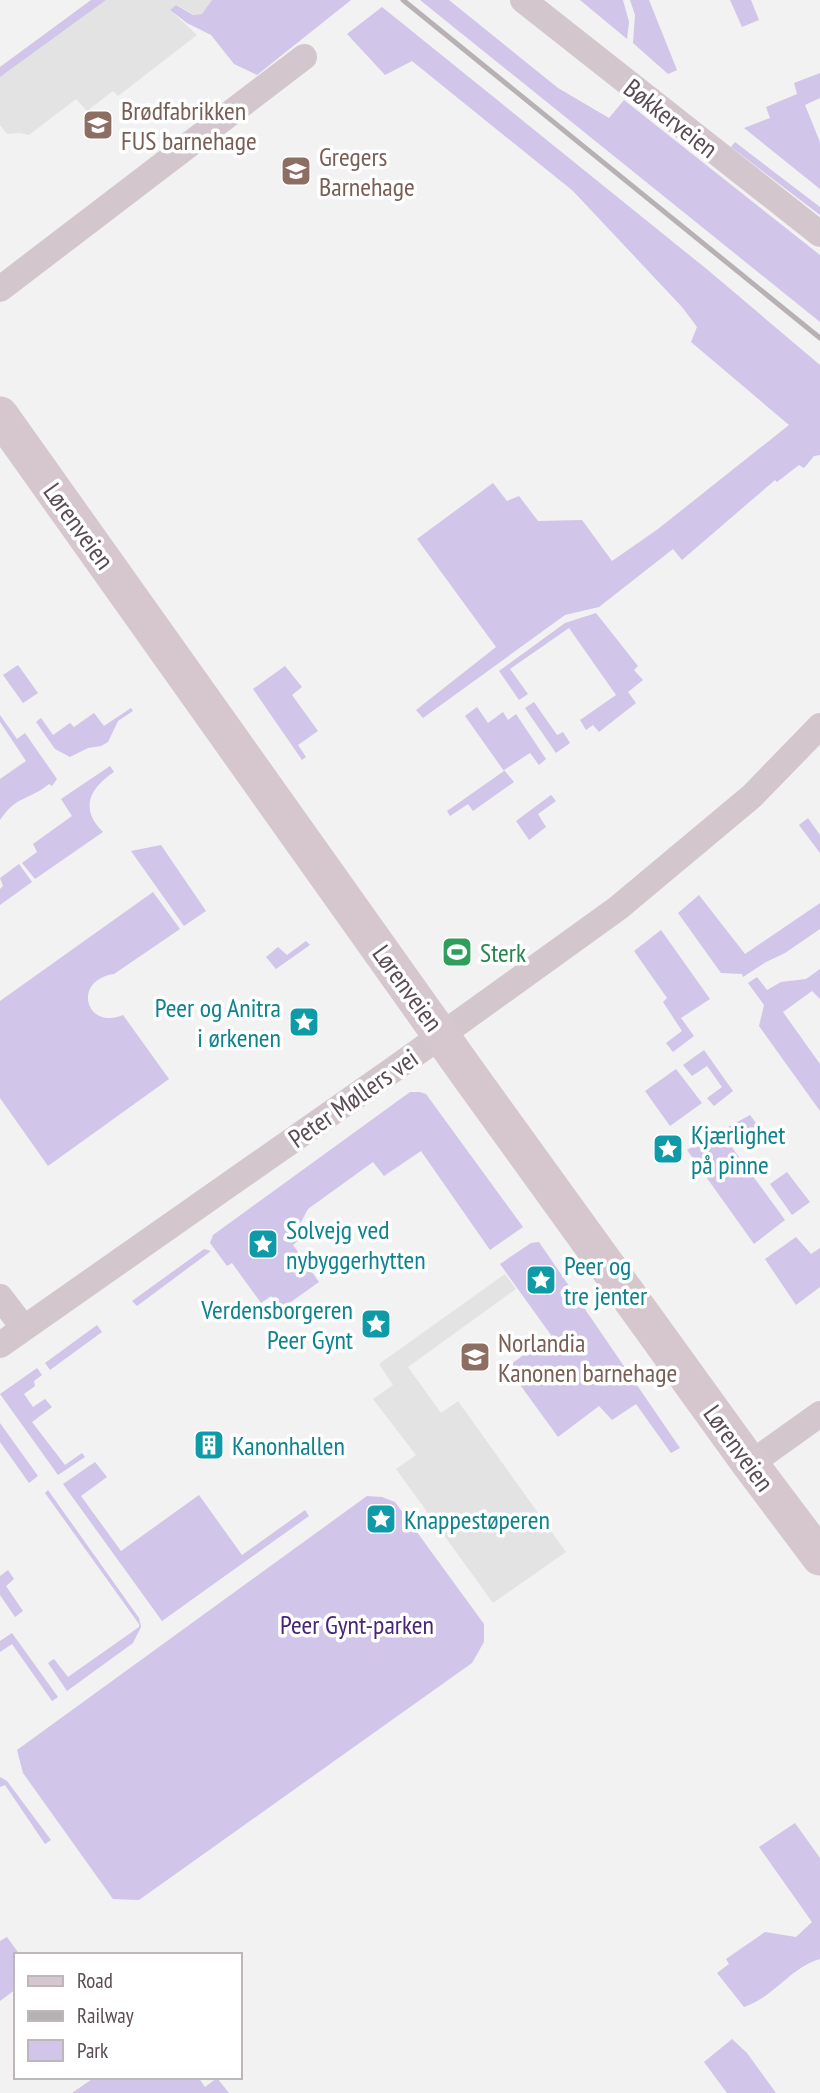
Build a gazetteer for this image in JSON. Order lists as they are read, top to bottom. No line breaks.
{"streets":{"street":["Bøkkerveien","Lørenveien","Peter Møllers vei"]},"crossings":[["Lørenveien","Peter Møllers vei"]],"parks":["Peer Gynt-parken"],"places":{"school or university":["Brødfabrikken FUS barnehage","Gregers Barnehage","Norlandia Kanonen barnehage"],"sports":["Sterk"],"place":["Peer og Anitra i ørkenen","Kjærlighet på pinne","Solvejg ved nybyggerhytten","Peer og tre jenter","Verdensborgeren Peer Gynt","Knappestøperen"],"building":["Kanonhallen"]},"legend":["Road","Railway","Park"]}
